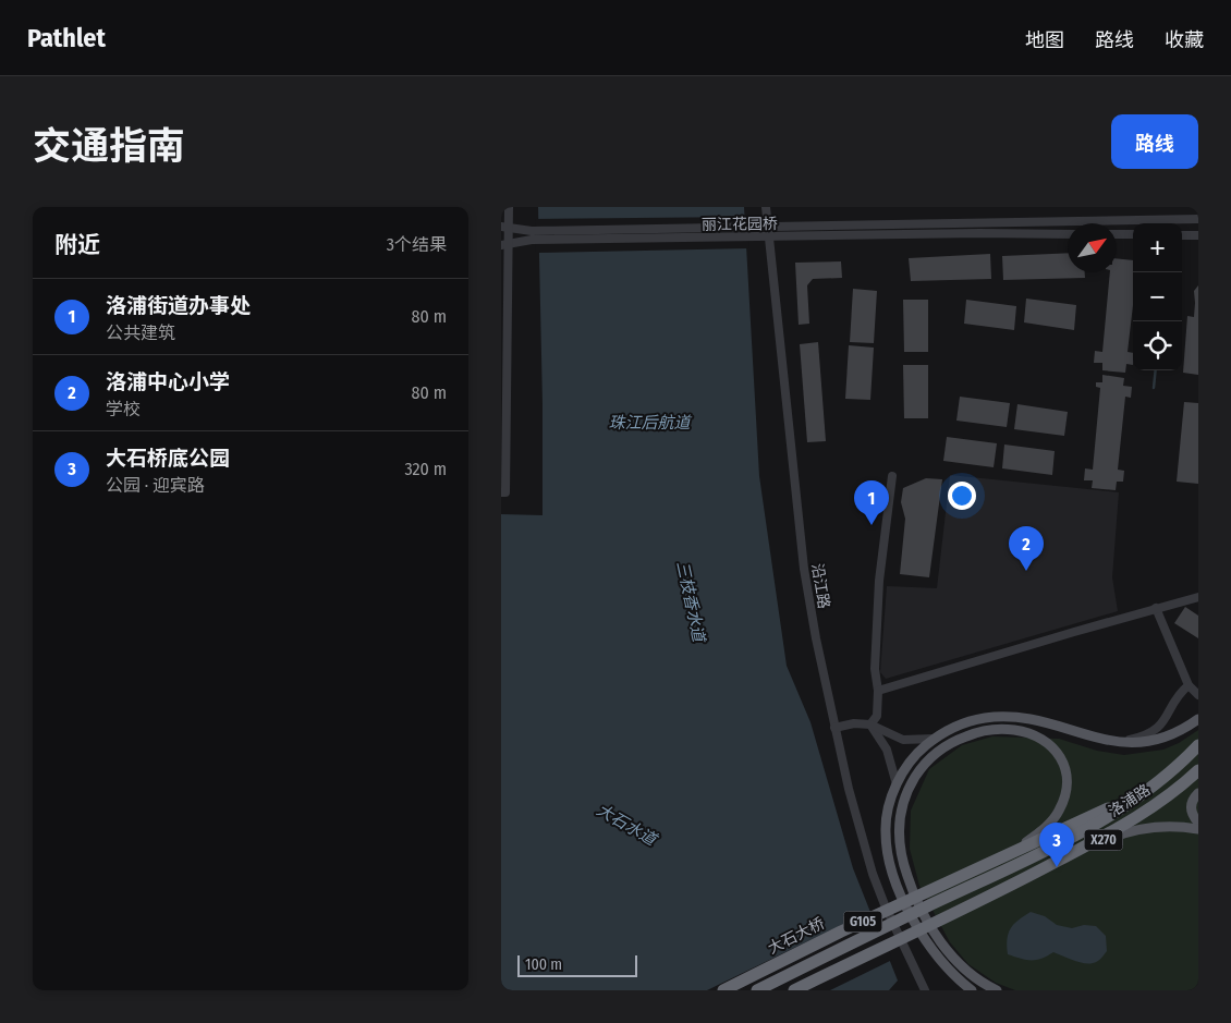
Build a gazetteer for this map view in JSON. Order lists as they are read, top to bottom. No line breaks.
{"streets":{"highway":["洛浦路","G105","大石大桥"],"main road":["X270"],"street":["丽江花园桥","沿江路"]},"crossings":[["洛浦路","X270"],["洛浦路","G105"],["洛浦路","大石大桥"],["X270","G105"]],"water":["珠江后航道","三枝香水道","大石水道"],"scale_bar":"100 m","north":"top right","page":{"header":"Pathlet","nav":["地图","路线","收藏"],"title":"交通指南","buttons":"路线","heading":["附近","3个结果"],"map_buttons":["+","−"],"list":[{"mark":"1","name":"洛浦街道办事处","note":"公共建筑","value":"80 m"},{"mark":"2","name":"洛浦中心小学","note":"学校","value":"80 m"},{"mark":"3","name":"大石桥底公园","note":"公园 · 迎宾路","value":"320 m"}],"pins":["1","2","3"],"scale":"100 m"}}
